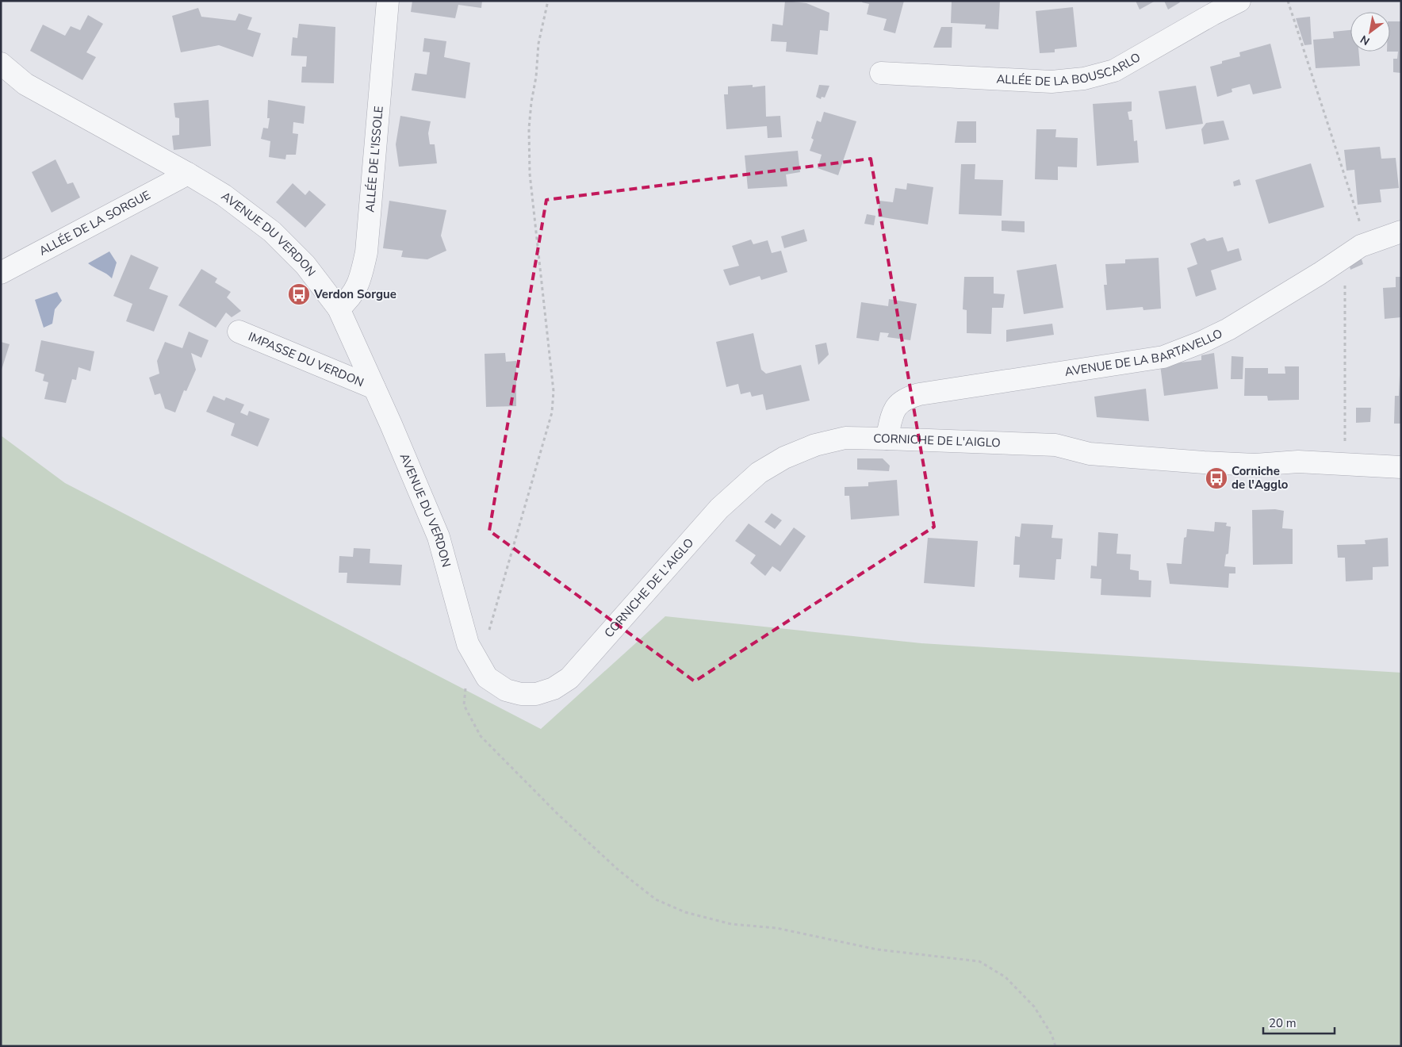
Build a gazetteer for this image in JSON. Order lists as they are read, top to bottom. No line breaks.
{"streets":{"street":["ALLÉE DE LA BOUSCARLO","ALLÉE DE L'ISSOLE","ALLÉE DE LA SORGUE","AVENUE DU VERDON","AVENUE DE LA BARTAVELLO","IMPASSE DU VERDON","CORNICHE DE L'AIGLO"]},"crossings":[["ALLÉE DE L'ISSOLE","AVENUE DU VERDON"],["ALLÉE DE LA SORGUE","AVENUE DU VERDON"],["AVENUE DU VERDON","IMPASSE DU VERDON"],["AVENUE DU VERDON","CORNICHE DE L'AIGLO"],["AVENUE DE LA BARTAVELLO","CORNICHE DE L'AIGLO"]],"places":{"bus stop":["Verdon Sorgue","Corniche de l'Agglo"]},"scale_bar":"20 m","north":"bottom left"}
